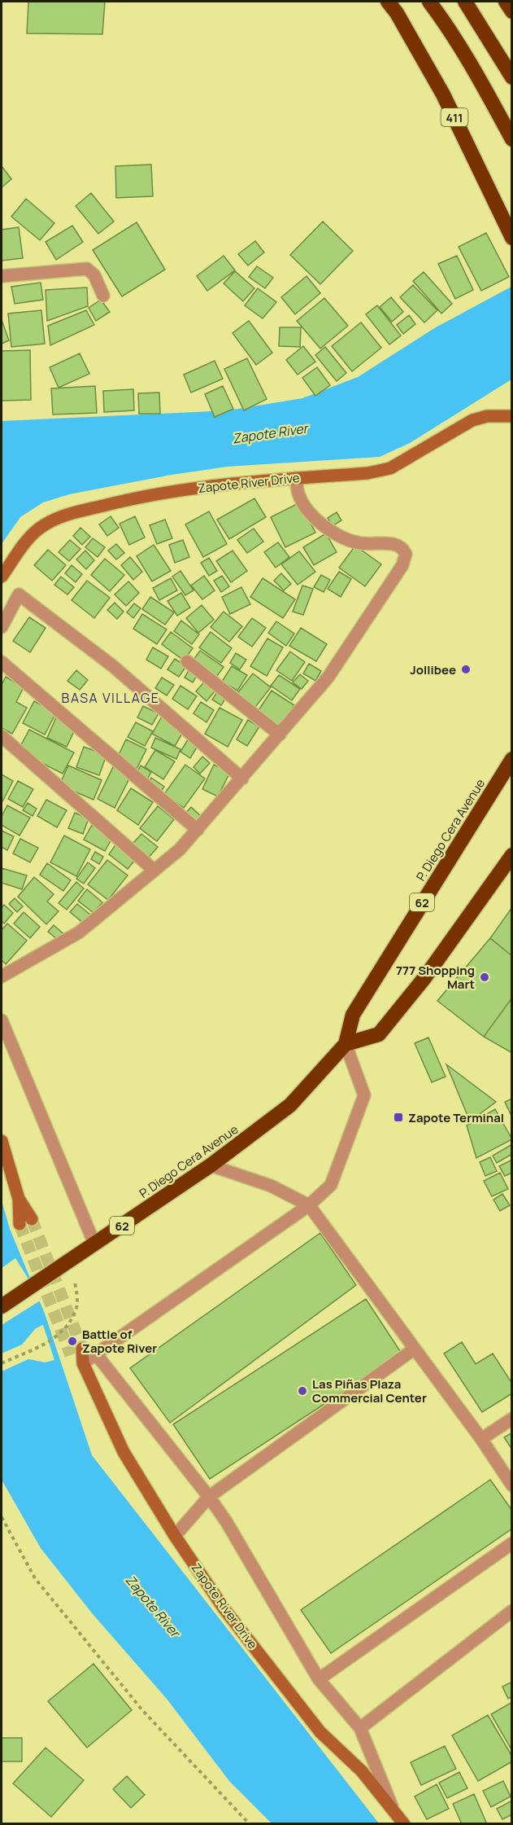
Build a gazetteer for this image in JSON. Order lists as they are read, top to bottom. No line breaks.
{"streets":{"highway":["411","P. Diego Cera Avenue","62"],"main road":["Zapote River Drive"]},"districts":["BASA VILLAGE"],"water":["Zapote River"],"places":{"other":["Jollibee","777 Shopping Mart","Battle of Zapote River","Las Piñas Plaza Commercial Center"],"transit":["Zapote Terminal"]}}
